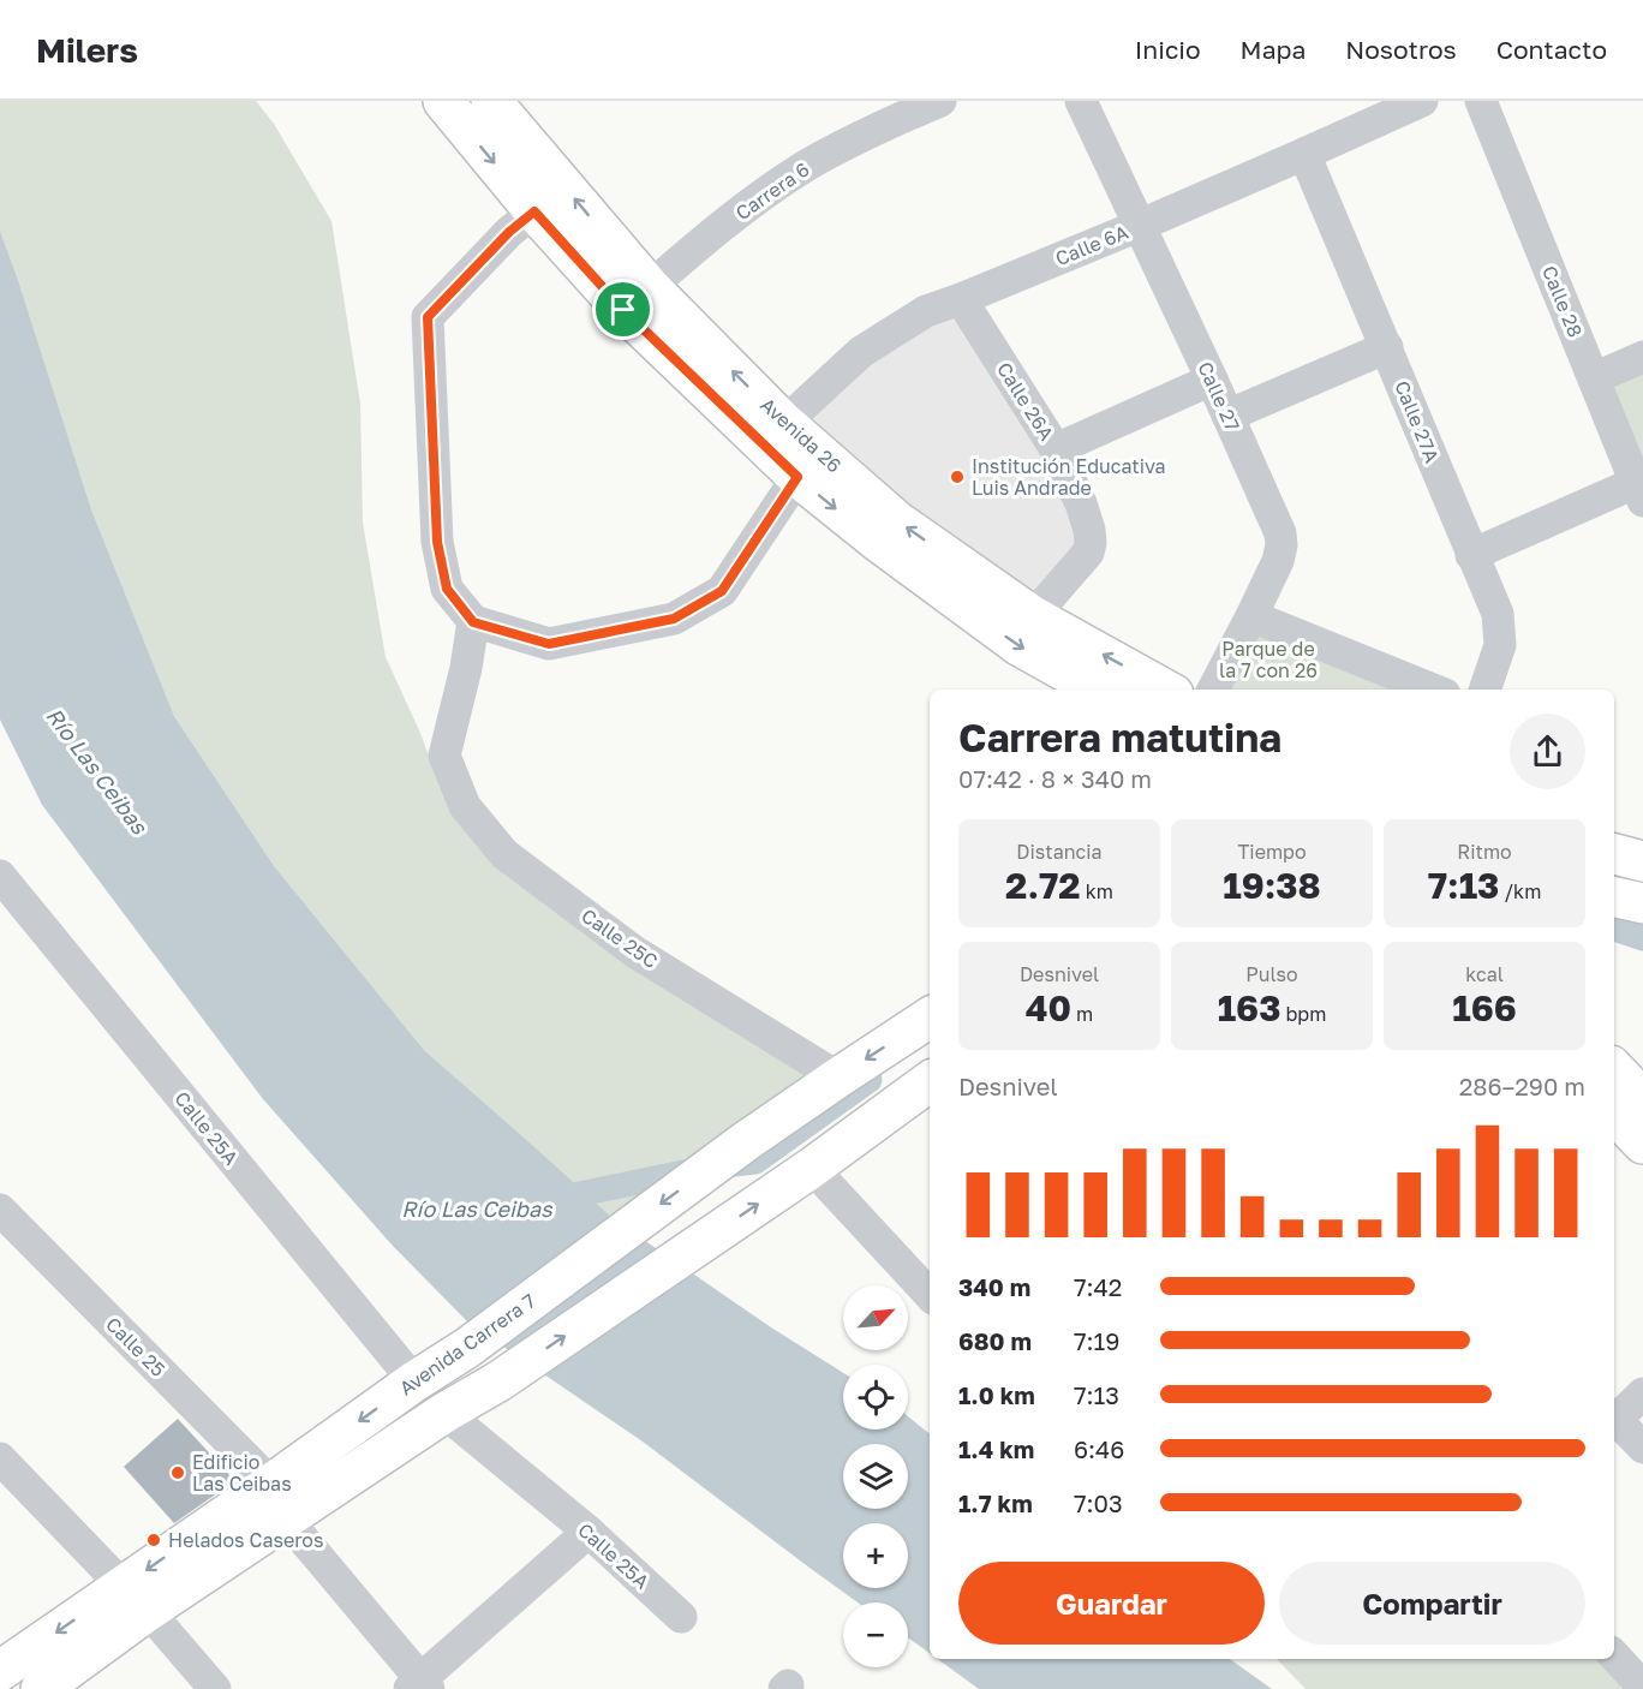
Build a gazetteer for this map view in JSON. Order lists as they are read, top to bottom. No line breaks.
{"streets":{"main road":["Avenida 26","Avenida Carrera 7"],"street":["Carrera 6","Calle 6A","Calle 28","Calle 27","Calle 26A","Calle 27A","Calle 25C","Calle 25A","Calle 25"]},"crossings":[["Carrera 6","Avenida 26"],["Calle 6A","Calle 27"],["Calle 6A","Calle 26A"],["Calle 6A","Calle 27A"],["Calle 6A","Avenida 26"],["Calle 26A","Avenida 26"],["Calle 25C","Avenida Carrera 7"],["Calle 25A","Avenida Carrera 7"],["Avenida Carrera 7","Calle 25"]],"water":["Río Las Ceibas"],"parks":["Parque de la 7 con 26"],"places":["Institución Educativa Luis Andrade","Edificio Las Ceibas","Helados Caseros"],"north":"top right","page":{"header":"Milers","nav":["Inicio","Mapa","Nosotros","Contacto"],"heading":["Carrera matutina","07:42 · 8 × 340 m"],"stats":[["Distancia","2.72 km"],["Tiempo","19:38"],["Ritmo","7:13 /km"],["Desnivel","40 m"],["Pulso","163 bpm"],["kcal","166"]],"chart":["Desnivel","286–290 m"],"list":[{"name":"340 m","note":"7:42"},{"name":"680 m","note":"7:19"},{"name":"1.0 km","note":"7:13"},{"name":"1.4 km","note":"6:46"},{"name":"1.7 km","note":"7:03"}],"map_buttons":["+","−"],"buttons":["Guardar","Compartir"]}}
